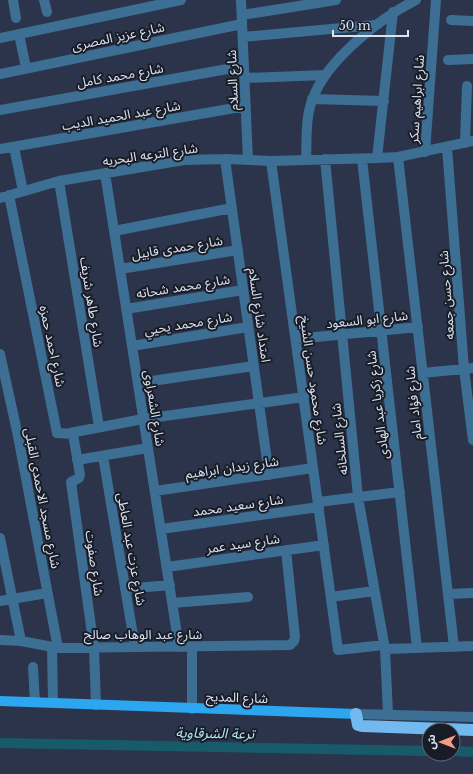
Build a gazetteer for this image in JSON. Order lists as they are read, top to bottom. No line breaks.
{"streets":{"main road":["شارع المديح"],"street":["شارع عزيز المصرى","شارع محمد كامل","شارع السلام","شارع ابراهيم سكر","شارع عبد الحميد الديب","شارع الترعه البحريه","شارع حمدى قابيل","شارع محمد شحاته","شارع حسن جمعه","شارع طاهر شريف","امتداد شارع السلام","شارع ابو السعود","شارع محمد يحيي","شارع احمد حمزه","شارع محمود حسن الشيخ","شارع فؤاد امام","شارع زكريا عبد الهادى","شارع الشعراوى","شارع السلخانه","شارع زيدان ابراهيم","شارع مسجد الاحمدى القبلى","شارع سعيد محمد","شارع سيد عمر","شارع عزت عبد العاطى","شارع صفوت","شارع عبد الوهاب صالح"]},"crossings":[["شارع عزيز المصرى","شارع السلام"],["شارع محمد كامل","شارع السلام"],["شارع السلام","شارع عبد الحميد الديب"],["شارع السلام","شارع الترعه البحريه"],["شارع ابراهيم سكر","شارع الترعه البحريه"],["شارع الترعه البحريه","شارع حسن جمعه"],["شارع الترعه البحريه","شارع طاهر شريف"],["شارع الترعه البحريه","امتداد شارع السلام"],["شارع الترعه البحريه","شارع احمد حمزه"],["شارع الترعه البحريه","شارع محمود حسن الشيخ"],["شارع الترعه البحريه","شارع فؤاد امام"],["شارع الترعه البحريه","شارع زكريا عبد الهادى"],["شارع الترعه البحريه","شارع الشعراوى"],["شارع الترعه البحريه","شارع السلخانه"],["شارع حمدى قابيل","امتداد شارع السلام"],["شارع حمدى قابيل","شارع الشعراوى"],["شارع محمد شحاته","امتداد شارع السلام"],["شارع محمد شحاته","شارع الشعراوى"],["امتداد شارع السلام","شارع محمد يحيي"],["امتداد شارع السلام","شارع زيدان ابراهيم"],["شارع ابو السعود","شارع محمود حسن الشيخ"],["شارع ابو السعود","شارع فؤاد امام"],["شارع ابو السعود","شارع زكريا عبد الهادى"],["شارع ابو السعود","شارع السلخانه"],["شارع محمد يحيي","شارع الشعراوى"],["شارع محمود حسن الشيخ","شارع السلخانه"],["شارع محمود حسن الشيخ","شارع زيدان ابراهيم"],["شارع محمود حسن الشيخ","شارع سعيد محمد"],["شارع محمود حسن الشيخ","شارع سيد عمر"],["شارع زكريا عبد الهادى","شارع سعيد محمد"],["شارع الشعراوى","شارع زيدان ابراهيم"],["شارع الشعراوى","شارع سعيد محمد"],["شارع الشعراوى","شارع سيد عمر"],["شارع الشعراوى","شارع عبد الوهاب صالح"],["شارع السلخانه","شارع سعيد محمد"],["شارع السلخانه","شارع المديح"],["شارع مسجد الاحمدى القبلى","شارع عبد الوهاب صالح"],["شارع مسجد الاحمدى القبلى","شارع المديح"],["شارع سيد عمر","شارع عبد الوهاب صالح"],["شارع عزت عبد العاطى","شارع عبد الوهاب صالح"],["شارع صفوت","شارع عبد الوهاب صالح"],["شارع صفوت","شارع المديح"]],"water":["ترعة الشرقاوية"],"scale_bar":"50 m","north":"left"}
